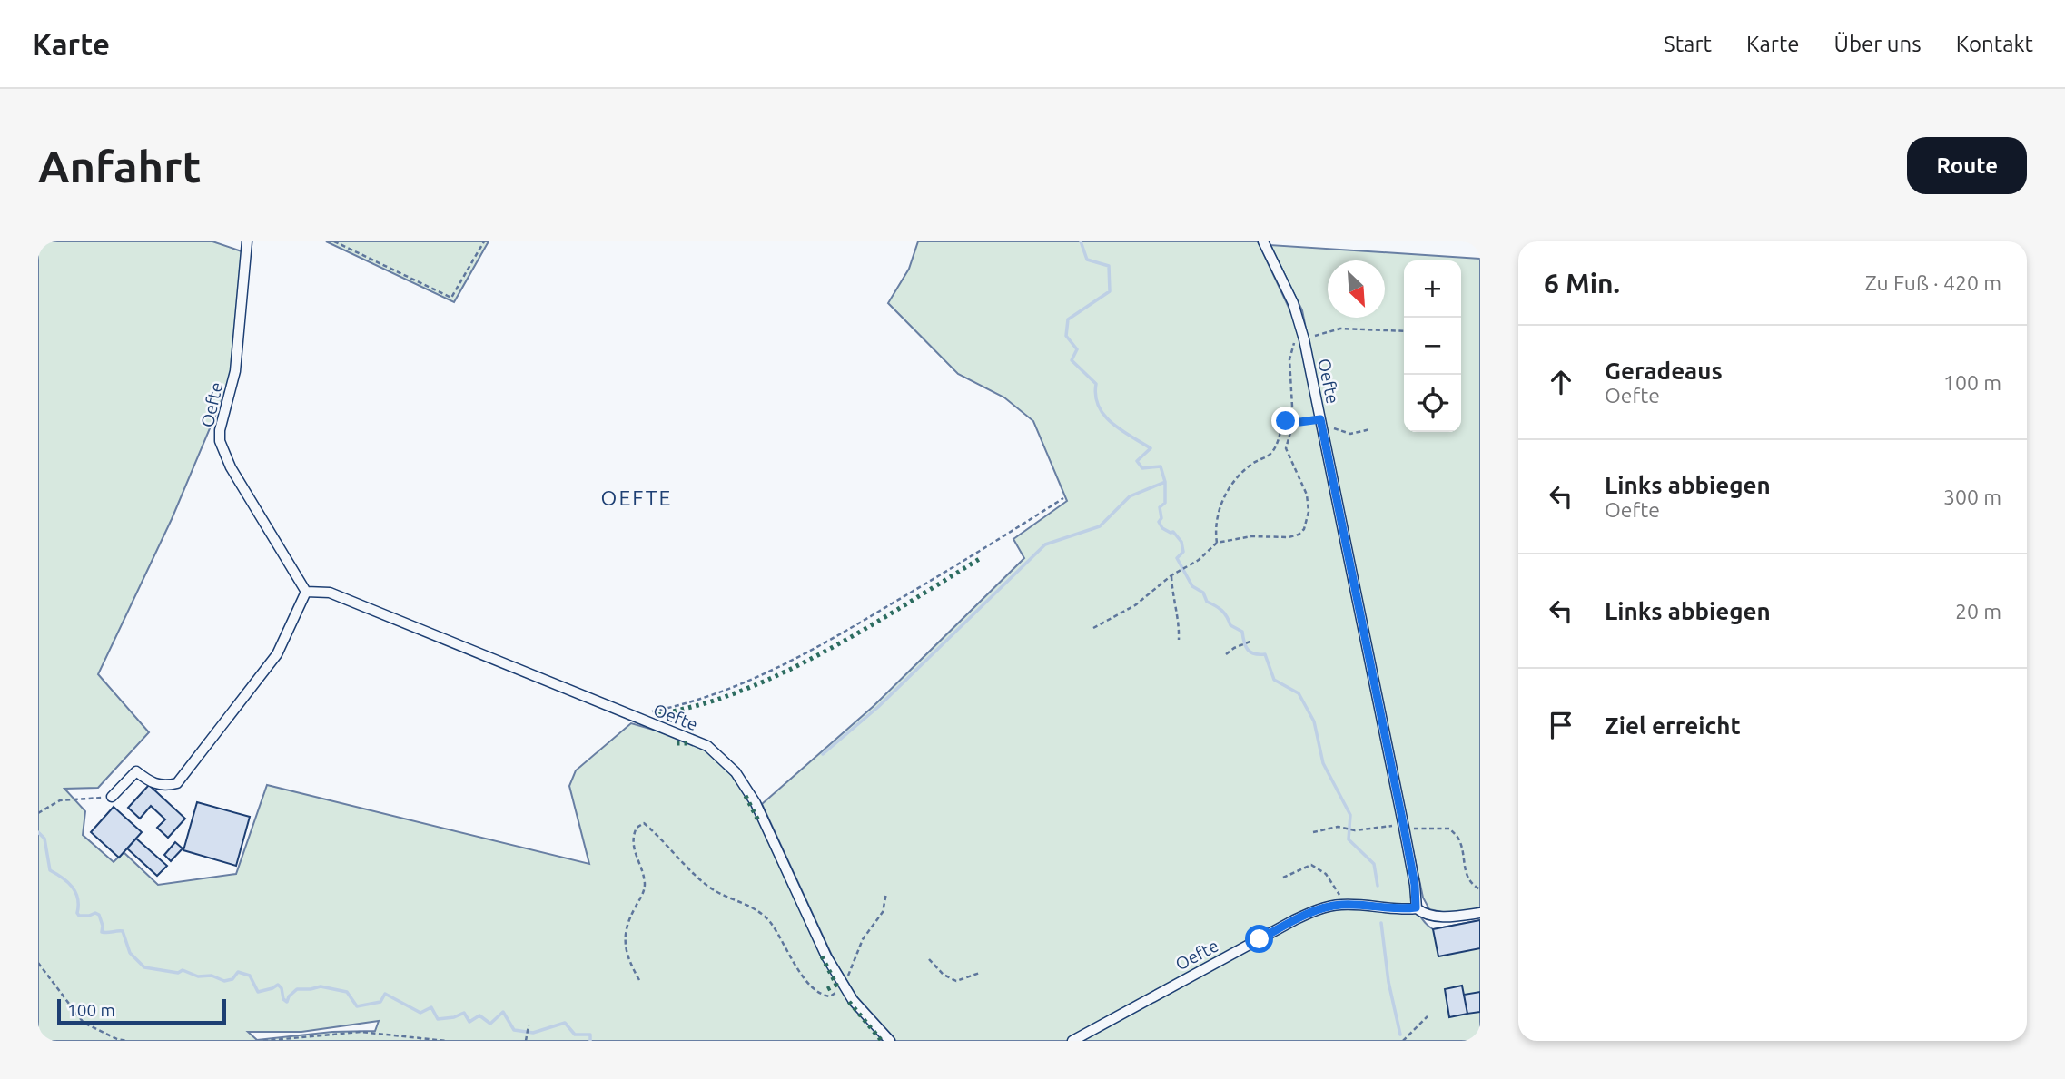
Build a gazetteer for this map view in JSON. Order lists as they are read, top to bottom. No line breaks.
{"streets":{"street":["Oefte"]},"districts":["OEFTE"],"scale_bar":"100 m","north":"bottom right","page":{"header":"Karte","nav":["Start","Karte","Über uns","Kontakt"],"buttons":"Route","title":"Anfahrt","heading":["6 Min.","Zu Fuß · 420 m"],"map_buttons":["+","−"],"list":[["Geradeaus","Oefte","100 m"],["Links abbiegen","Oefte","300 m"],["Links abbiegen","20 m"],"Ziel erreicht"],"scale":"100 m"}}
